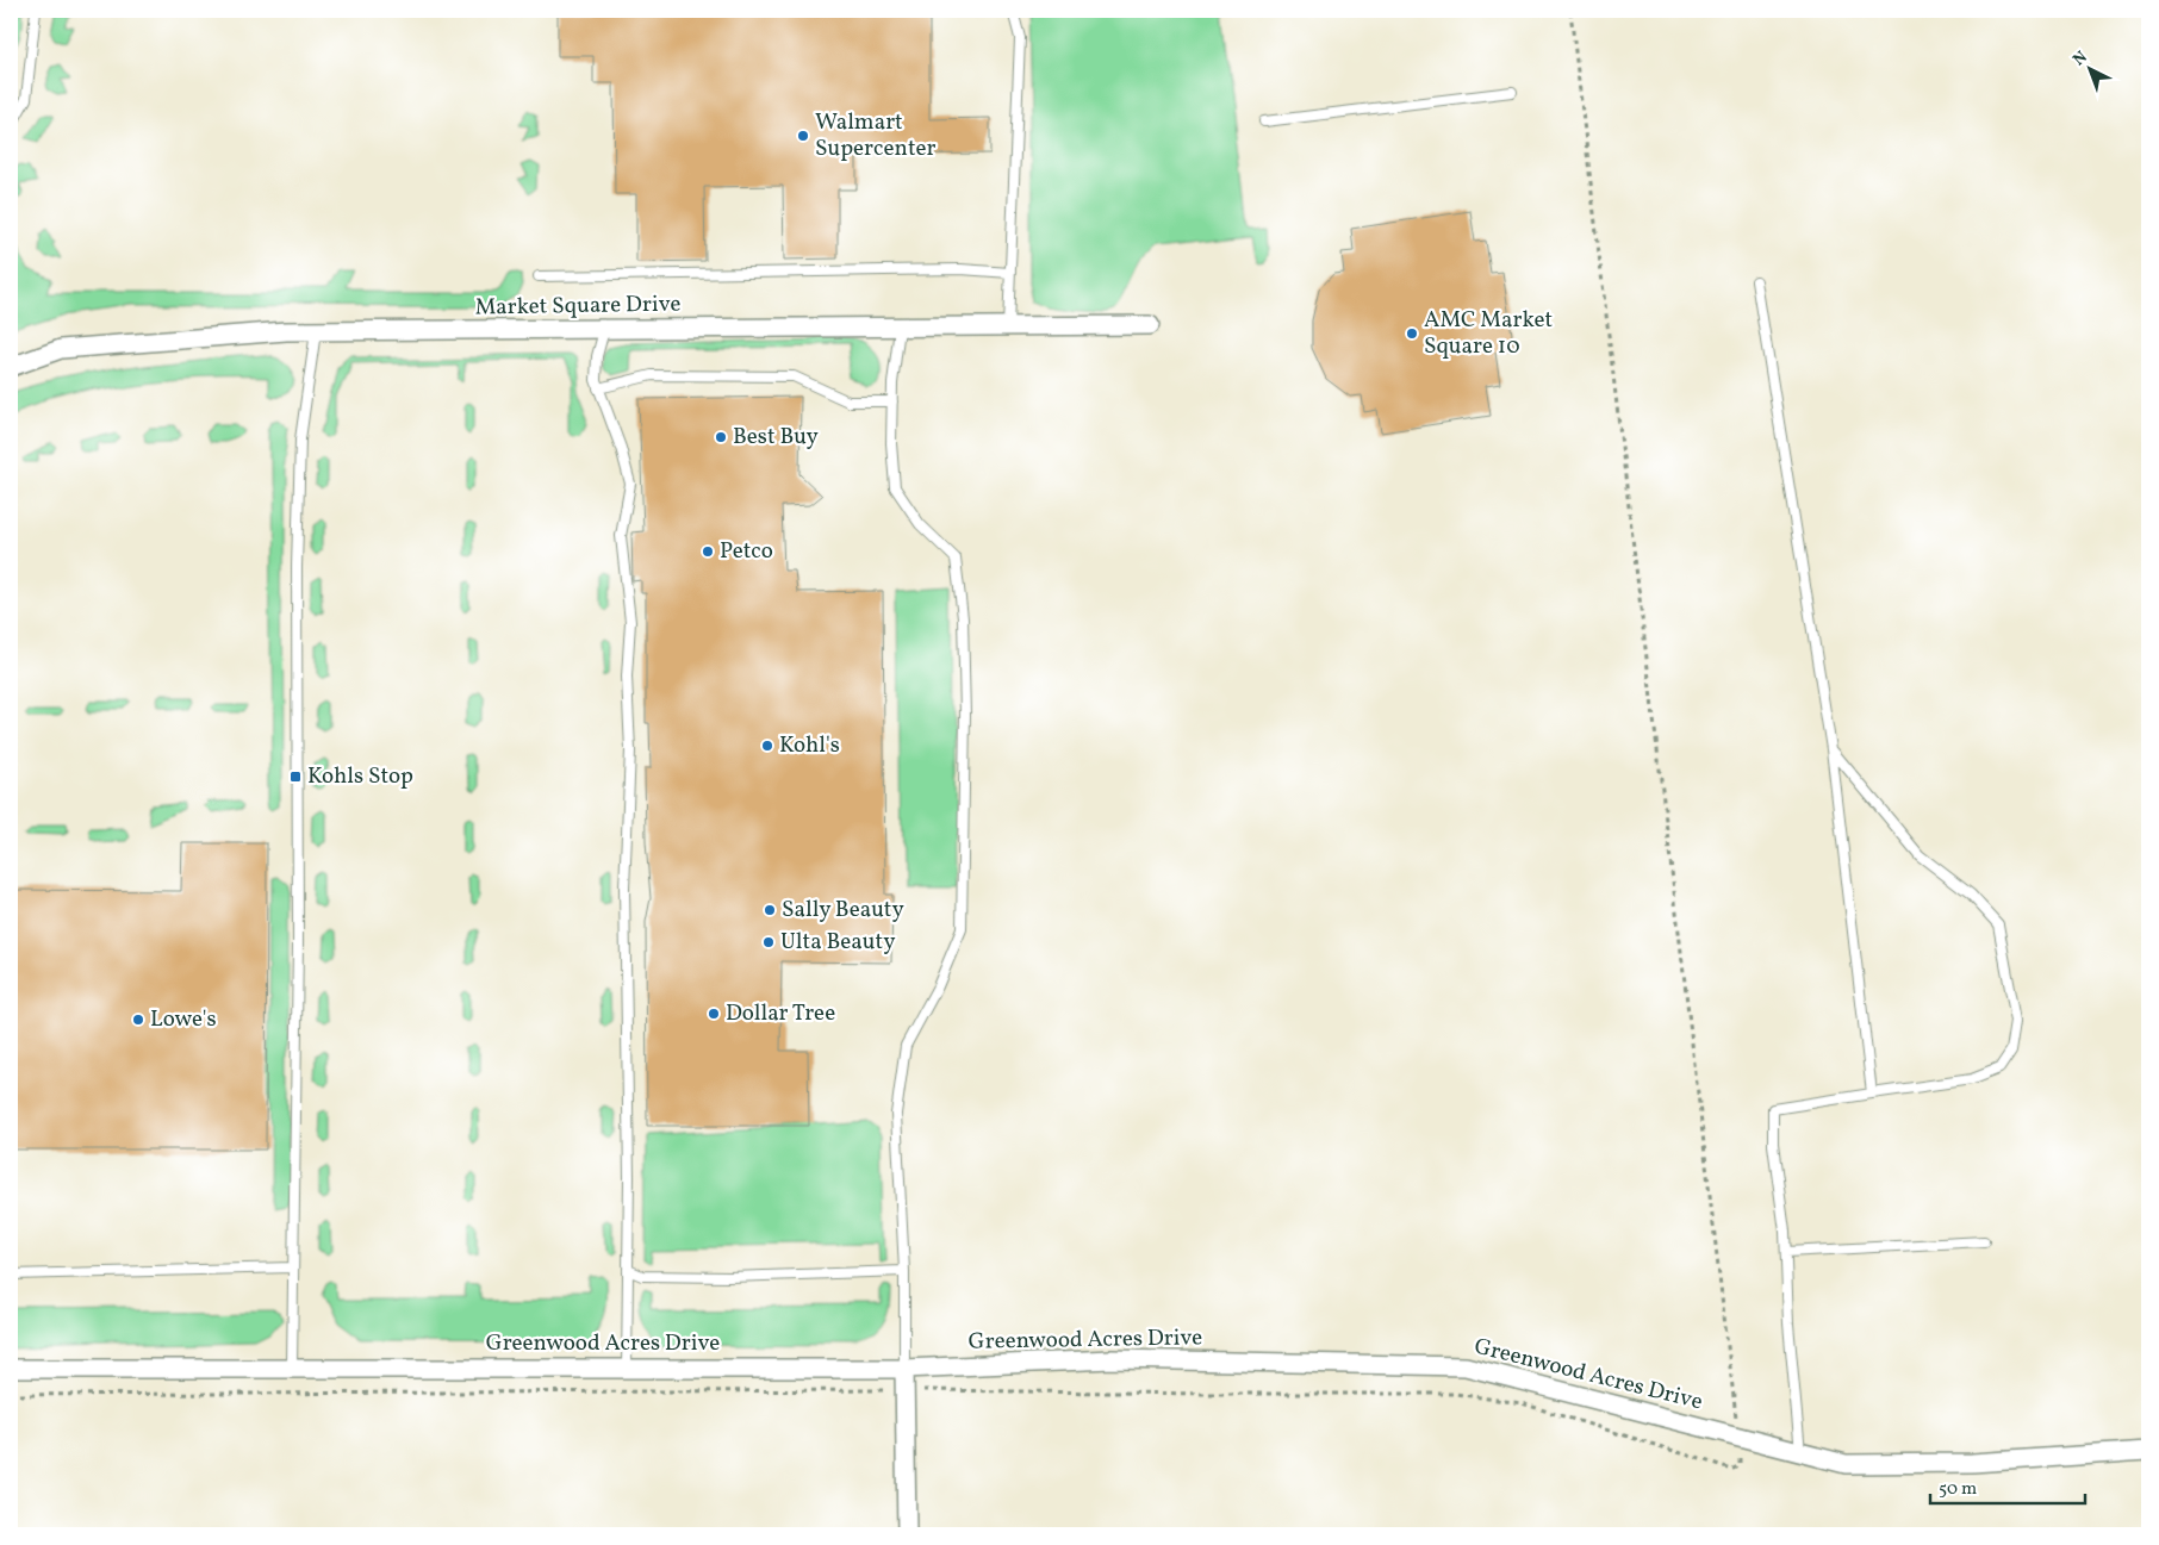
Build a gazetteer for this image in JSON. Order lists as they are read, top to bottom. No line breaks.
{"streets":{"street":["Market Square Drive","Greenwood Acres Drive"]},"places":{"other":["Walmart Supercenter","AMC Market Square 10","Best Buy","Petco","Kohl's","Sally Beauty","Ulta Beauty","Dollar Tree","Lowe's"],"transit":["Kohls Stop"]},"scale_bar":"50 m","north":"top left"}
